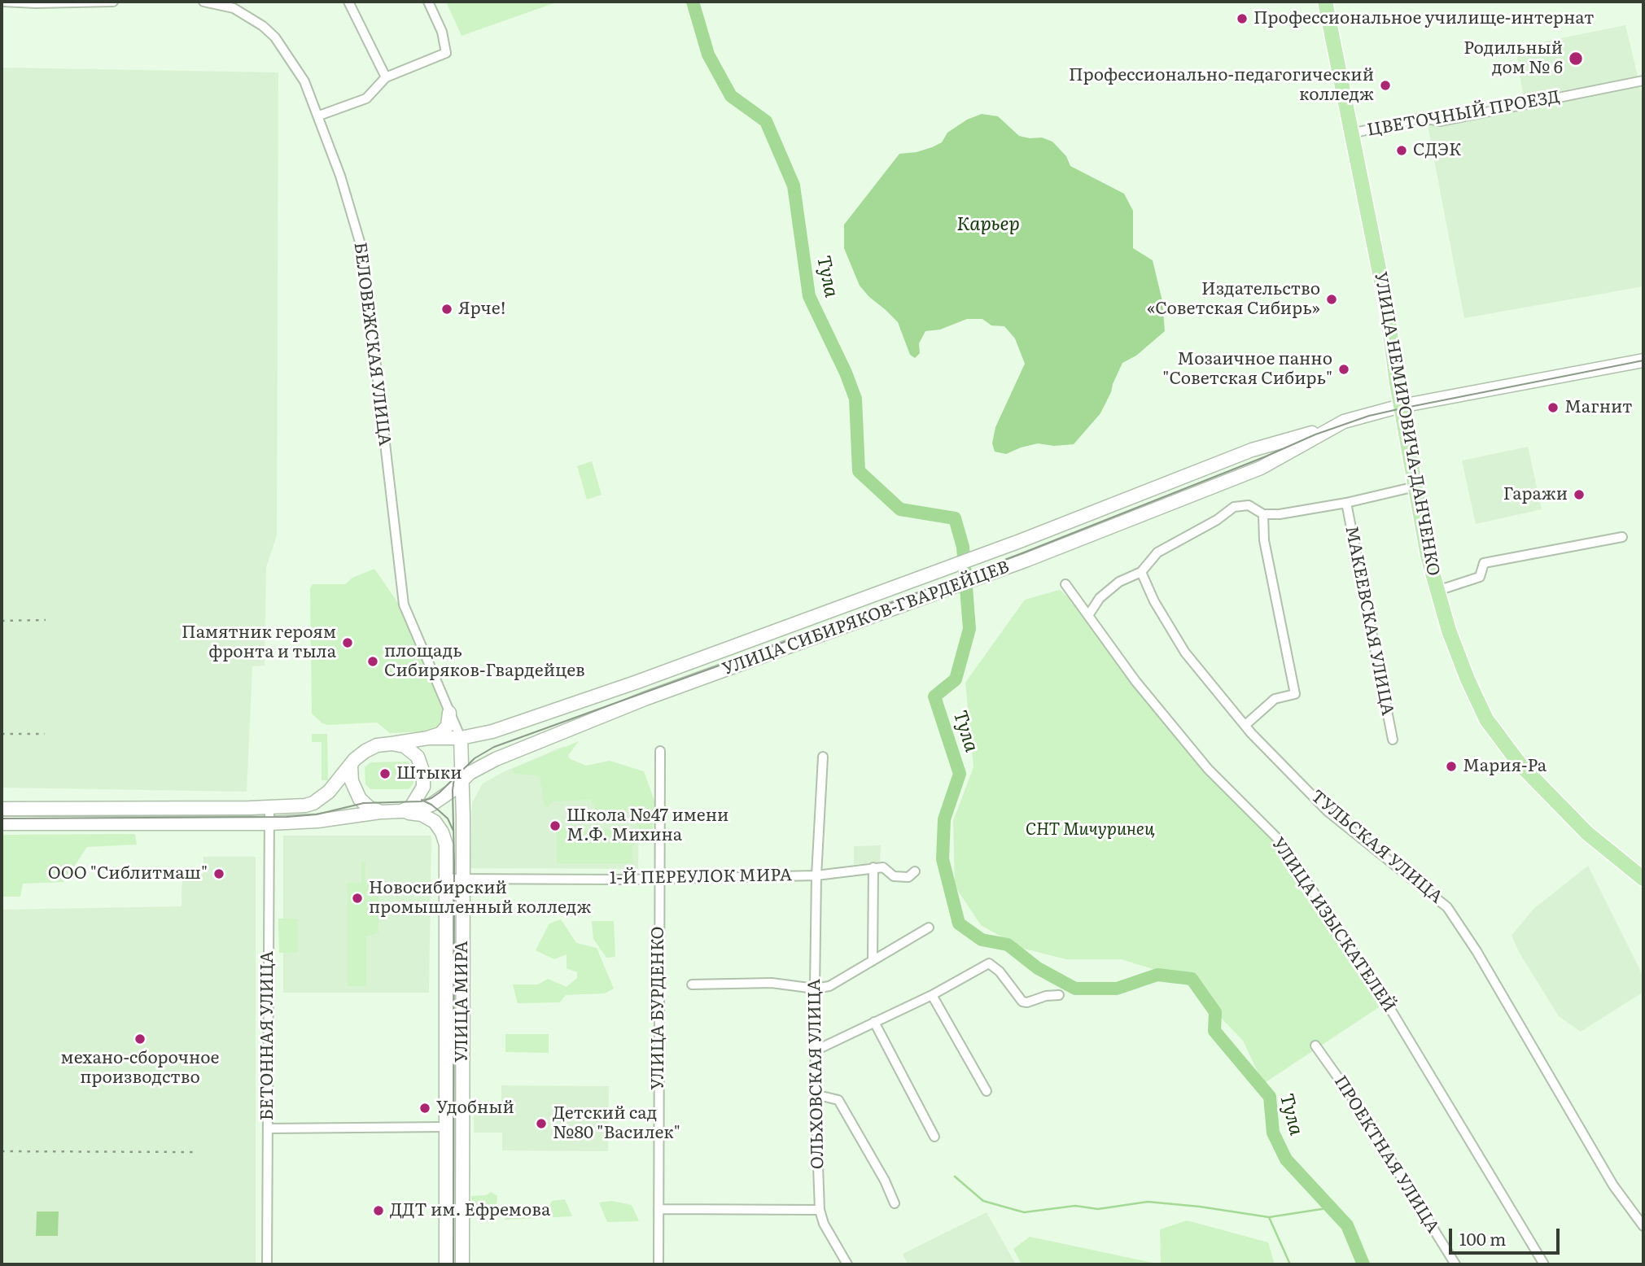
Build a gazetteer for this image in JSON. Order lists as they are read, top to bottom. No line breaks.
{"streets":{"main road":["УЛИЦА НЕМИРОВИЧА-ДАНЧЕНКО","УЛИЦА СИБИРЯКОВ-ГВАРДЕЙЦЕВ","УЛИЦА МИРА"],"street":["ЦВЕТОЧНЫЙ ПРОЕЗД","БЕЛОВЕЖСКАЯ УЛИЦА","МАКЕЕВСКАЯ УЛИЦА","ТУЛЬСКАЯ УЛИЦА","1-Й ПЕРЕУЛОК МИРА","УЛИЦА ИЗЫСКАТЕЛЕЙ","УЛИЦА БУРДЕНКО","БЕТОННАЯ УЛИЦА","ОЛЬХОВСКАЯ УЛИЦА","ПРОЕКТНАЯ УЛИЦА"]},"crossings":[["ЦВЕТОЧНЫЙ ПРОЕЗД","УЛИЦА НЕМИРОВИЧА-ДАНЧЕНКО"],["БЕЛОВЕЖСКАЯ УЛИЦА","УЛИЦА СИБИРЯКОВ-ГВАРДЕЙЦЕВ"],["БЕЛОВЕЖСКАЯ УЛИЦА","УЛИЦА МИРА"],["УЛИЦА НЕМИРОВИЧА-ДАНЧЕНКО","УЛИЦА СИБИРЯКОВ-ГВАРДЕЙЦЕВ"],["УЛИЦА НЕМИРОВИЧА-ДАНЧЕНКО","МАКЕЕВСКАЯ УЛИЦА"],["УЛИЦА СИБИРЯКОВ-ГВАРДЕЙЦЕВ","УЛИЦА МИРА"],["1-Й ПЕРЕУЛОК МИРА","УЛИЦА МИРА"],["1-Й ПЕРЕУЛОК МИРА","УЛИЦА БУРДЕНКО"],["1-Й ПЕРЕУЛОК МИРА","ОЛЬХОВСКАЯ УЛИЦА"]],"water":["Карьер","Тула"],"parks":["СНТ Мичуринец"],"places":["Профессиональное училище-интернат","Родильный дом № 6","Профессионально-педагогический колледж","СДЭК","Издательство «Советская Сибирь»","Ярче!","Мозаичное панно \"Советская Сибирь\"","Магнит","Гаражи","Памятник героям фронта и тыла","площадь Сибиряков-Гвардейцев","Мария-Ра","Штыки","Школа №47 имени М.Ф. Михина","ООО \"Сиблитмаш\"","Новосибирский промышленный колледж","механо-сборочное производство","Удобный","Детский сад №80 \"Василек\"","ДДТ им. Ефремова"],"scale_bar":"100 m"}
